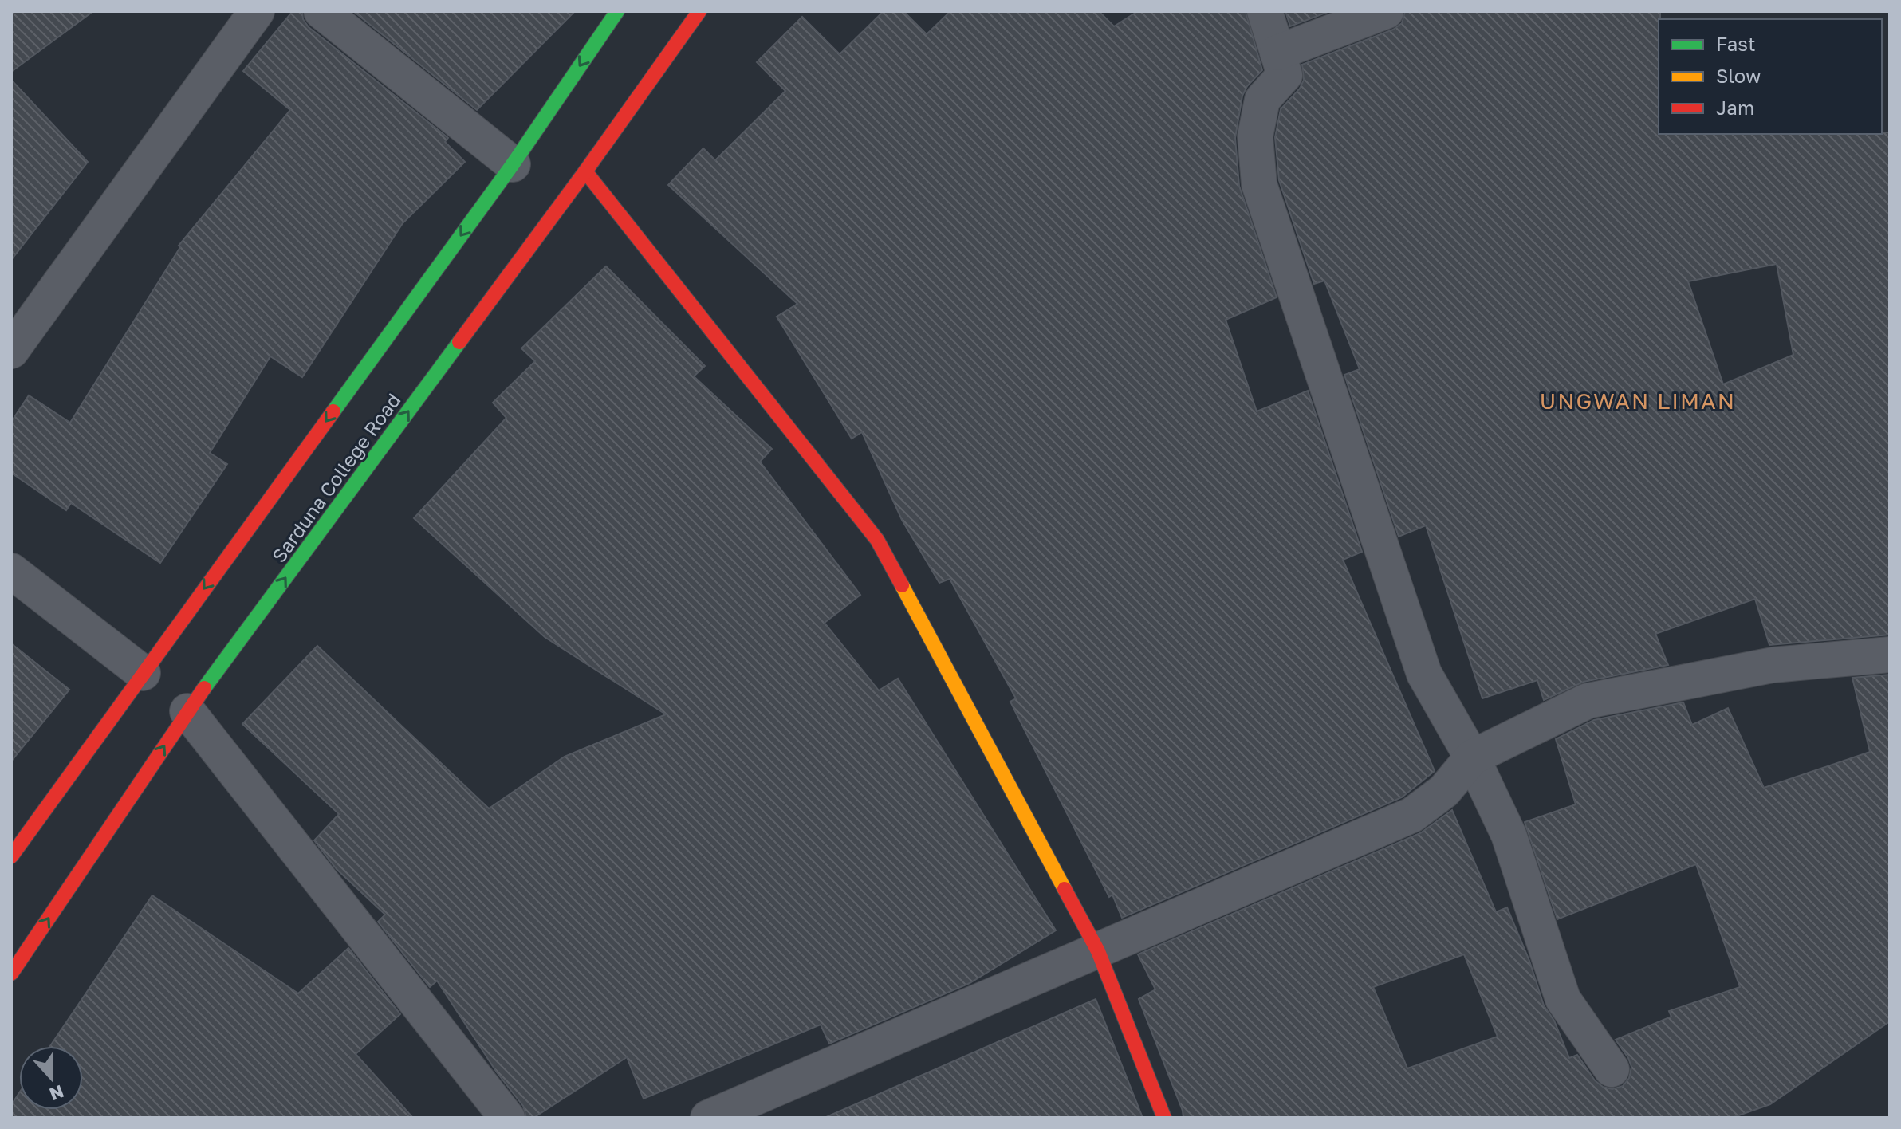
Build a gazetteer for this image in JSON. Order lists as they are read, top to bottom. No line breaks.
{"streets":{"street":["Sarduna College Road"]},"districts":["UNGWAN LIMAN"],"legend":["Fast","Slow","Jam"],"north":"bottom"}
